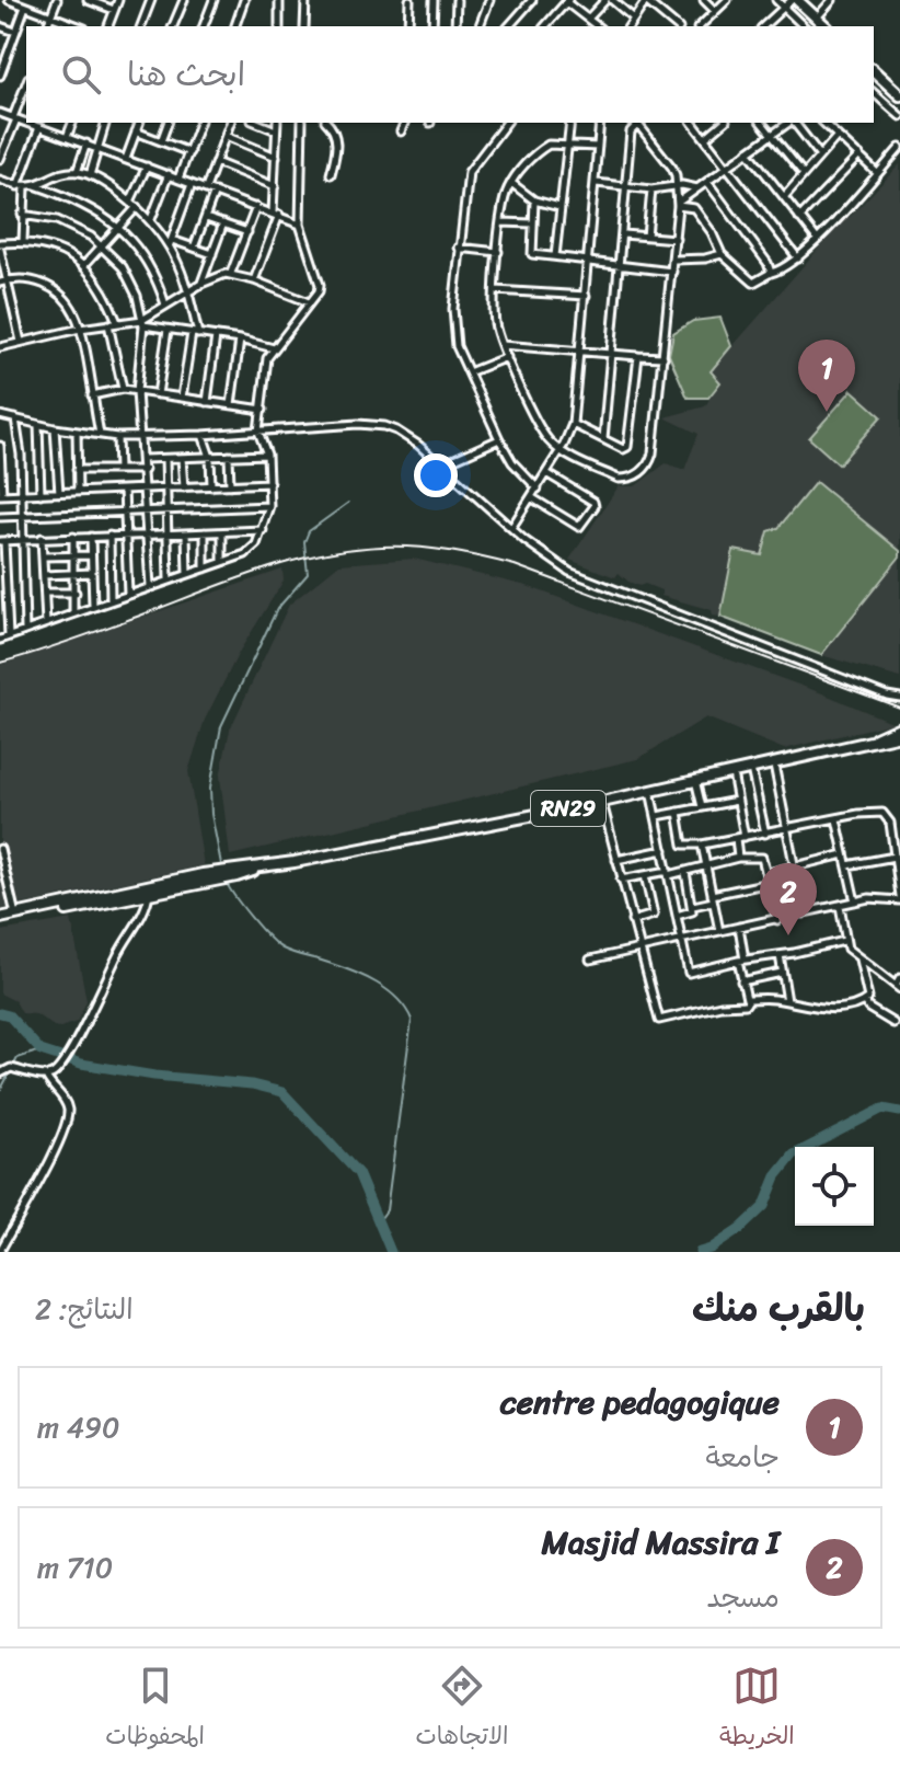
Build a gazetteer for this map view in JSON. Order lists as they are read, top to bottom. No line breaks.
{"streets":{"main road":["RN29"]},"page":{"search":"ابحث هنا","pins":["1","2"],"heading":["بالقرب منك","النتائج: 2"],"list":[{"mark":"1","name":"centre pedagogique","note":"جامعة","value":"490 m"},{"mark":"2","name":"Masjid Massira I","note":"مسجد","value":"710 m"}],"nav":["الخريطة","الاتجاهات","المحفوظات"]}}
